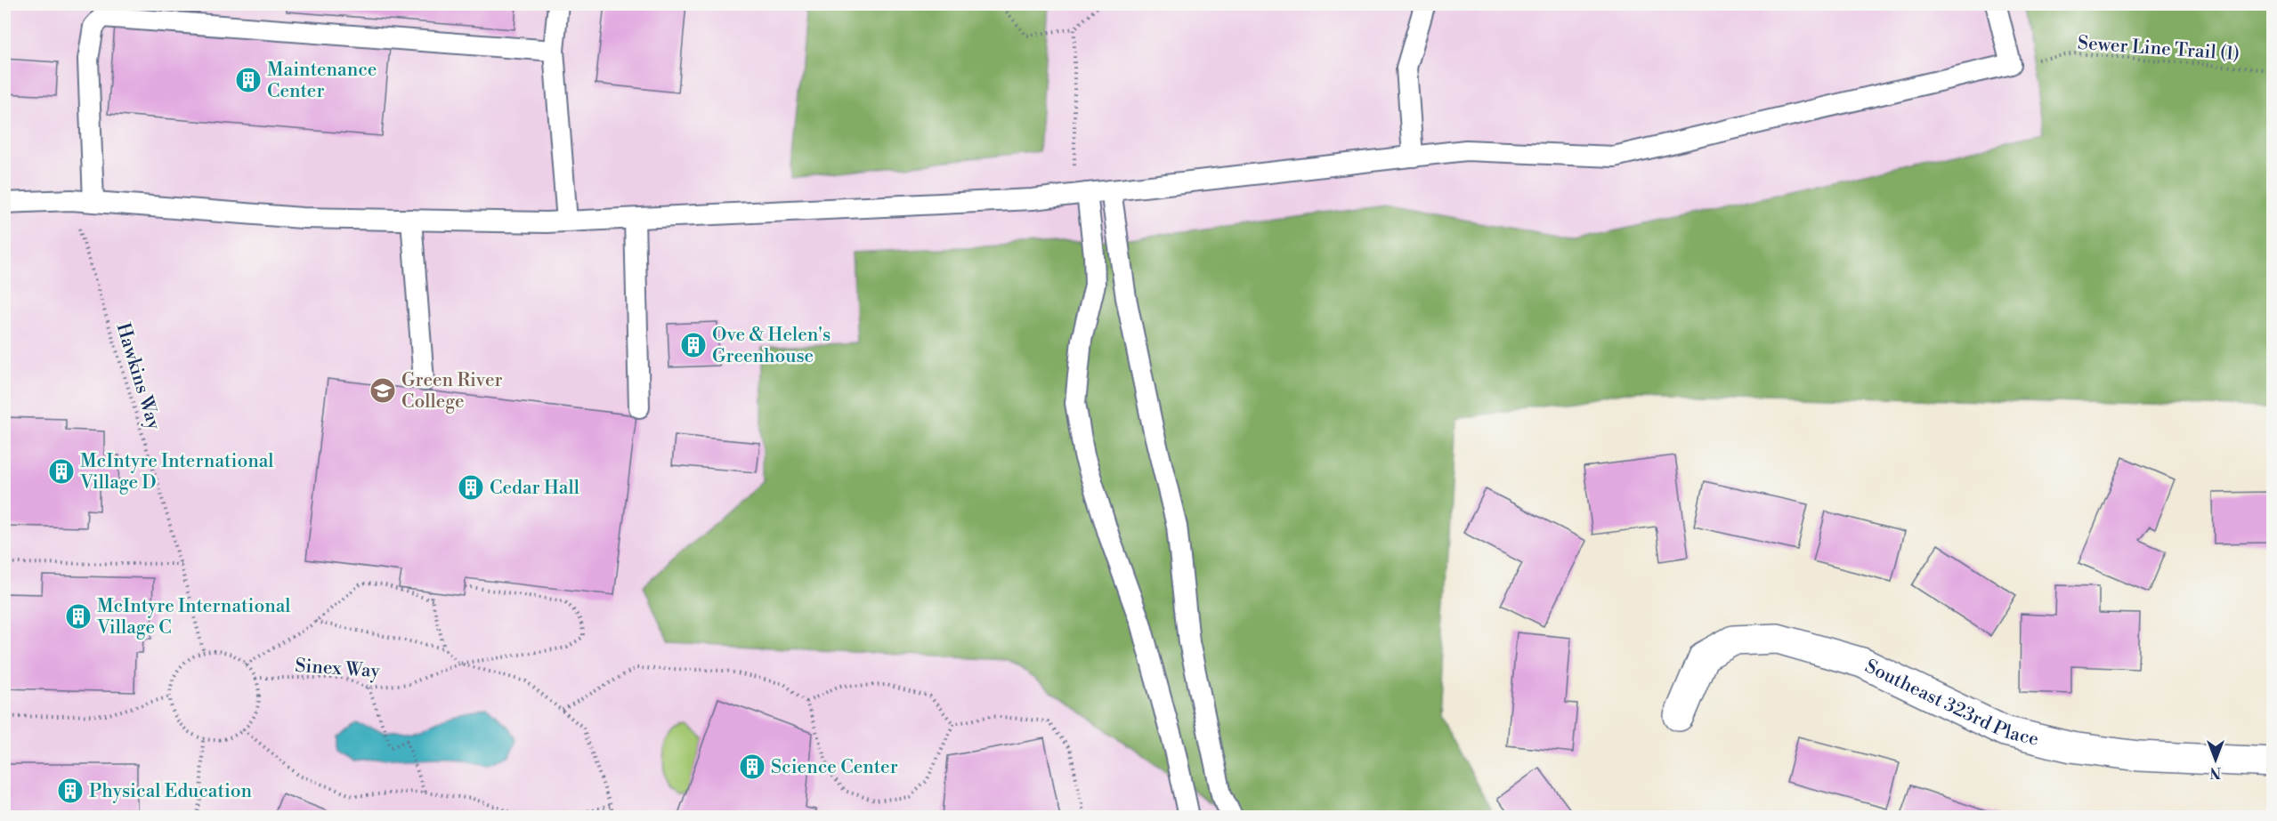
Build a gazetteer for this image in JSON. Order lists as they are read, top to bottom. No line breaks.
{"streets":{"street":["Southeast 323rd Place"],"path":["Sewer Line Trail (1)","Hawkins Way","Sinex Way"]},"crossings":[["Hawkins Way","Sinex Way"]],"places":{"building":["Maintenance Center","Ove & Helen's Greenhouse","McIntyre International Village D","Cedar Hall","McIntyre International Village C","Science Center","Physical Education"],"school or university":["Green River College"]},"north":"bottom"}
